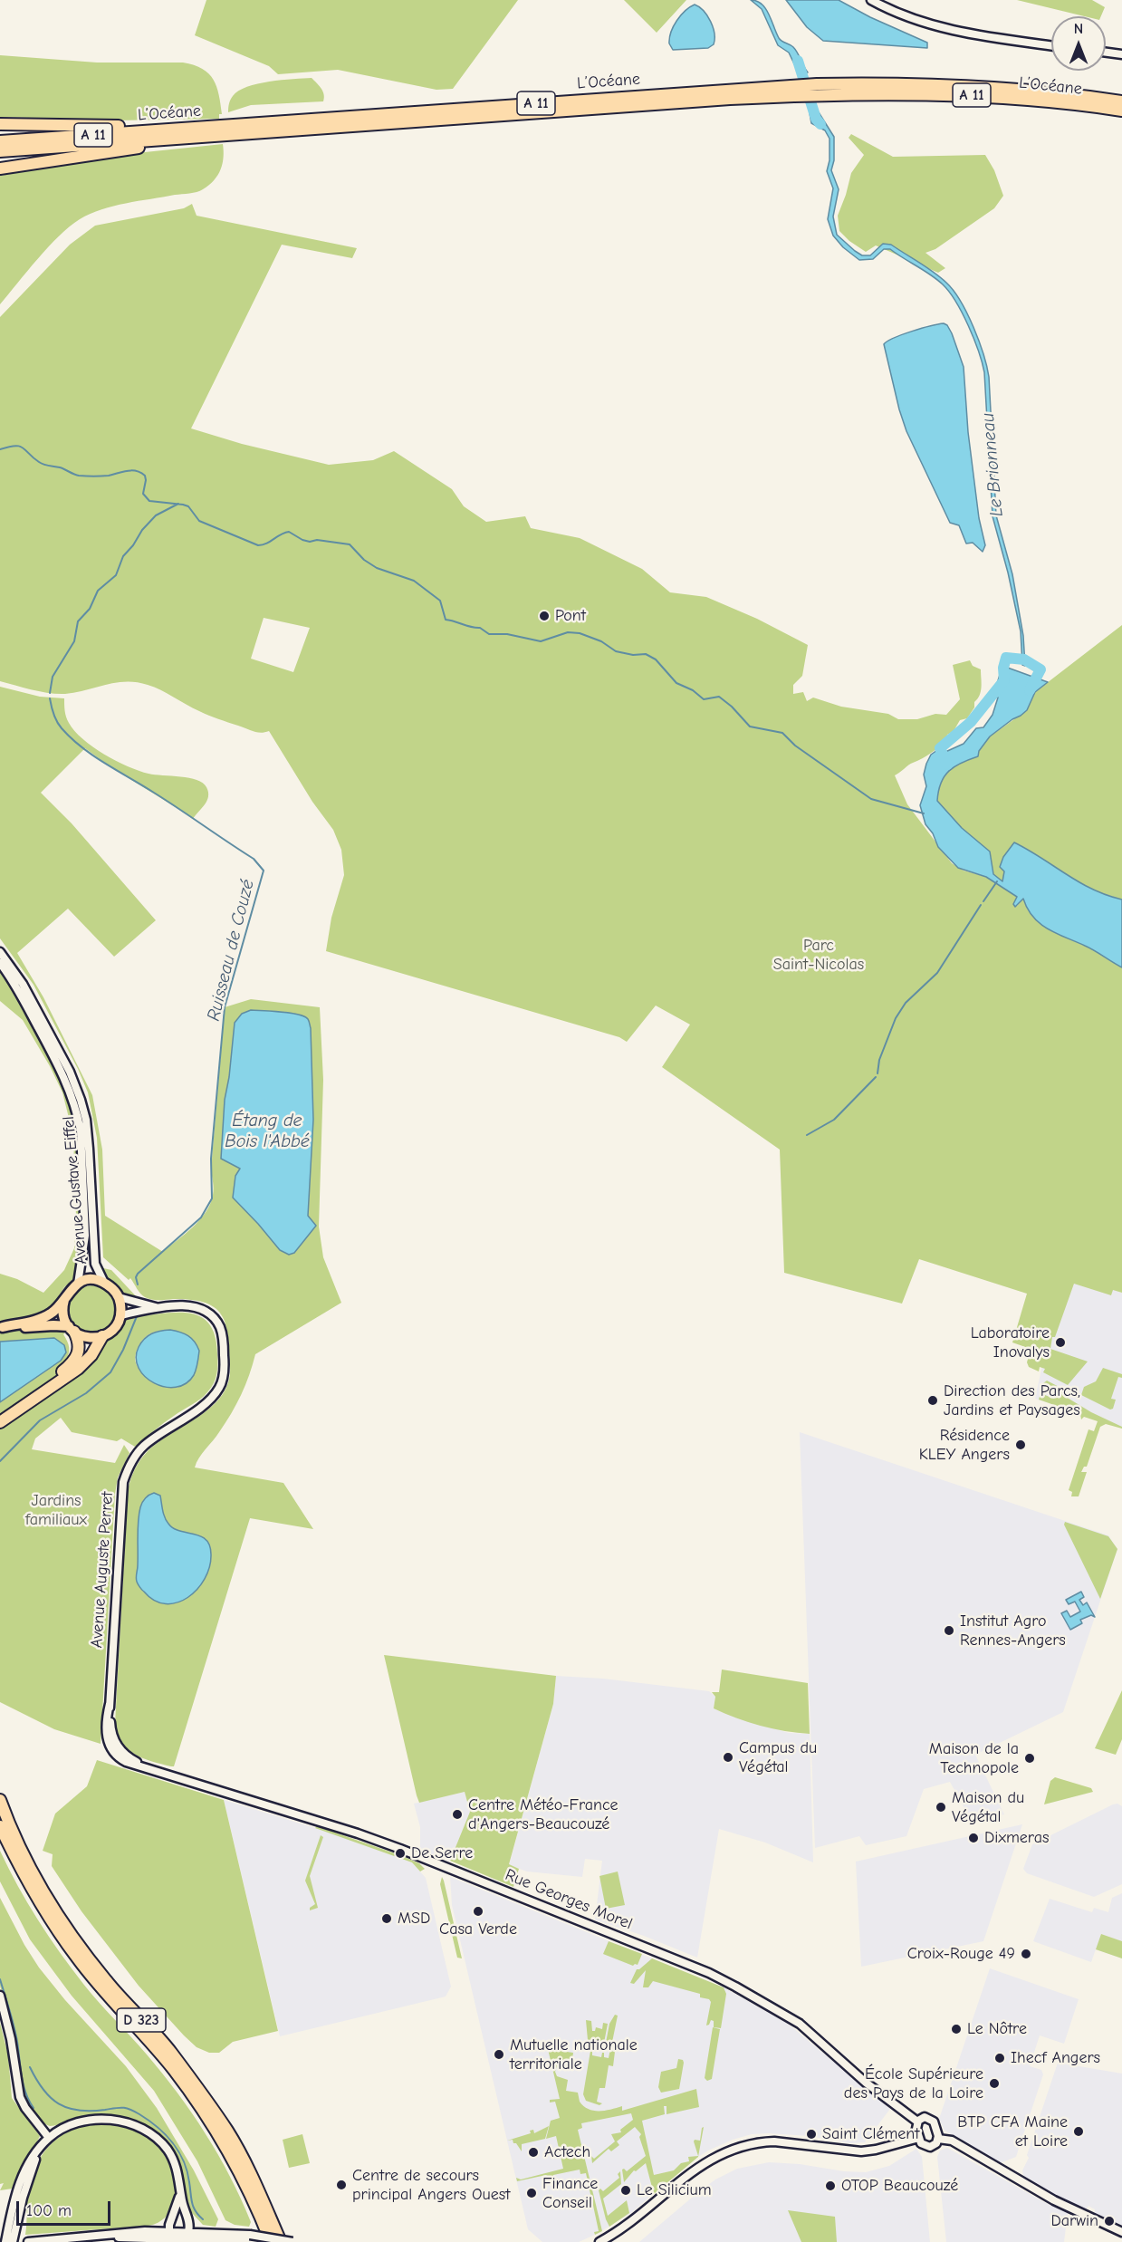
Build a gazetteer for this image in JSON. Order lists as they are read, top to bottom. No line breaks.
{"streets":{"highway":["L’Océane","A 11","D 323"],"street":["Avenue Gustave Eiffel","Avenue Auguste Perret","Rue Georges Morel"]},"crossings":[["Avenue Gustave Eiffel","Avenue Auguste Perret"],["Avenue Auguste Perret","Rue Georges Morel"]],"water":["Le Brionneau","Ruisseau de Couzé","Étang de Bois l'Abbé"],"parks":["Parc Saint-Nicolas","Jardins familiaux"],"places":["Pont","Laboratoire Inovalys","Direction des Parcs, Jardins et Paysages","Résidence KLEY Angers","Institut Agro Rennes-Angers","Campus du Végétal","Maison de la Technopole","Maison du Végétal","Centre Météo-France d'Angers-Beaucouzé","Dixmeras","De Serre","Casa Verde","MSD","Croix-Rouge 49","Le Nôtre","Mutuelle nationale territoriale","Ihecf Angers","École Supérieure des Pays de la Loire","BTP CFA Maine et Loire","Saint Clément","Actech","Centre de secours principal Angers Ouest","OTOP Beaucouzé","Le Silicium","Finance Conseil","Darwin"],"scale_bar":"100 m","north":"top"}
